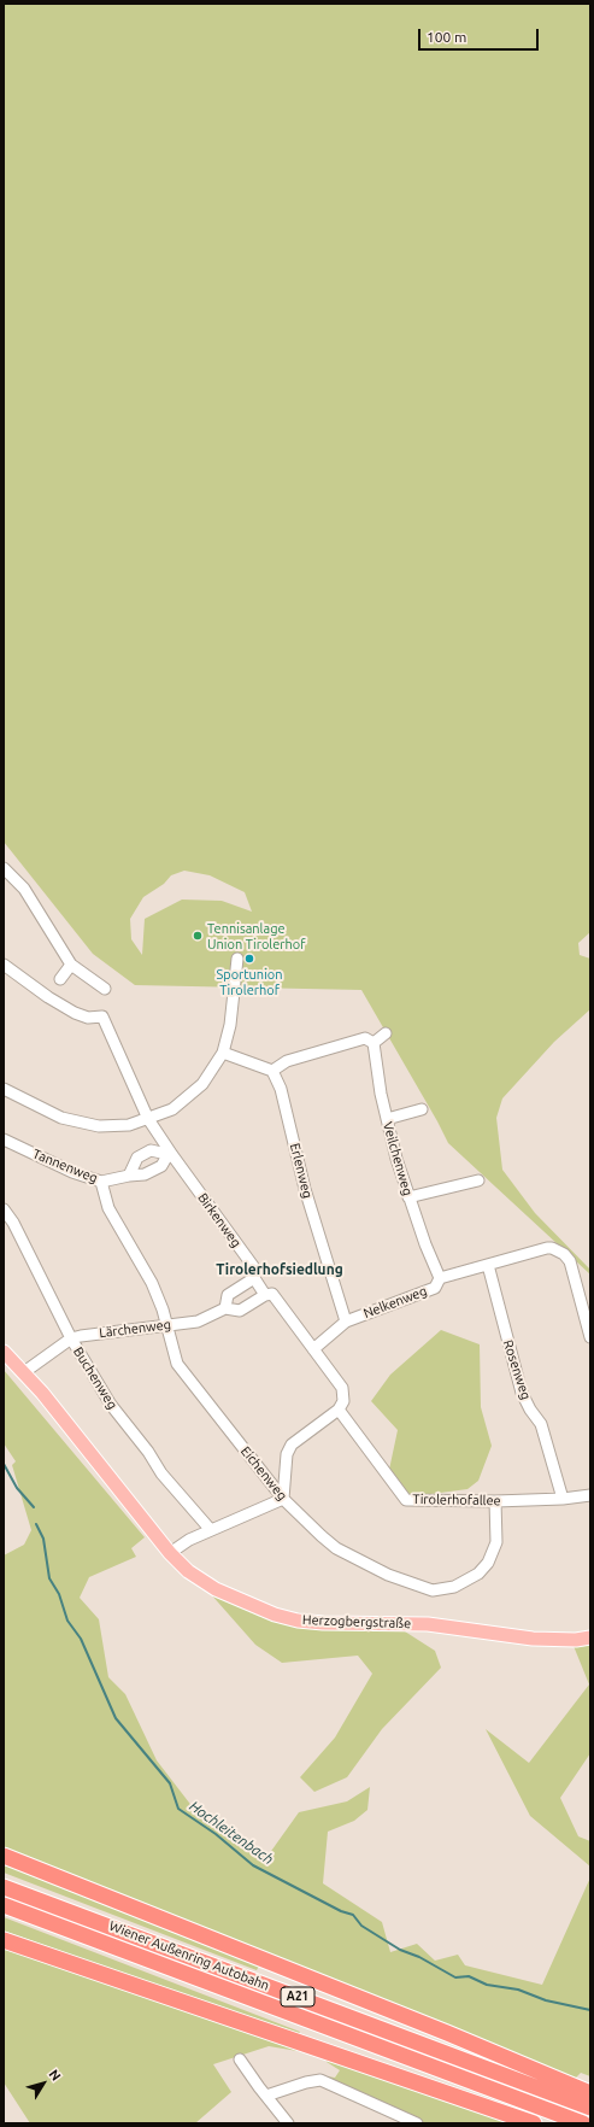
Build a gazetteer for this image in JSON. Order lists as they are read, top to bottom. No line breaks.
{"streets":{"highway":["Wiener Außenring Autobahn","A21"],"main road":["Herzogbergstraße"],"street":["Veilchenweg","Tannenweg","Erlenweg","Birkenweg","Nelkenweg","Lärchenweg","Rosenweg","Buchenweg","Eichenweg","Tirolerhofallee"]},"crossings":[["Veilchenweg","Nelkenweg"],["Tannenweg","Birkenweg"],["Tannenweg","Eichenweg"],["Erlenweg","Nelkenweg"],["Birkenweg","Nelkenweg"],["Birkenweg","Lärchenweg"],["Birkenweg","Tirolerhofallee"],["Nelkenweg","Rosenweg"],["Lärchenweg","Buchenweg"],["Lärchenweg","Eichenweg"],["Lärchenweg","Herzogbergstraße"],["Rosenweg","Tirolerhofallee"],["Eichenweg","Tirolerhofallee"]],"districts":["Tirolerhofsiedlung"],"water":["Hochleitenbach"],"places":["Tennisanlage Union Tirolerhof","Sportunion Tirolerhof"],"scale_bar":"100 m","north":"top right"}
